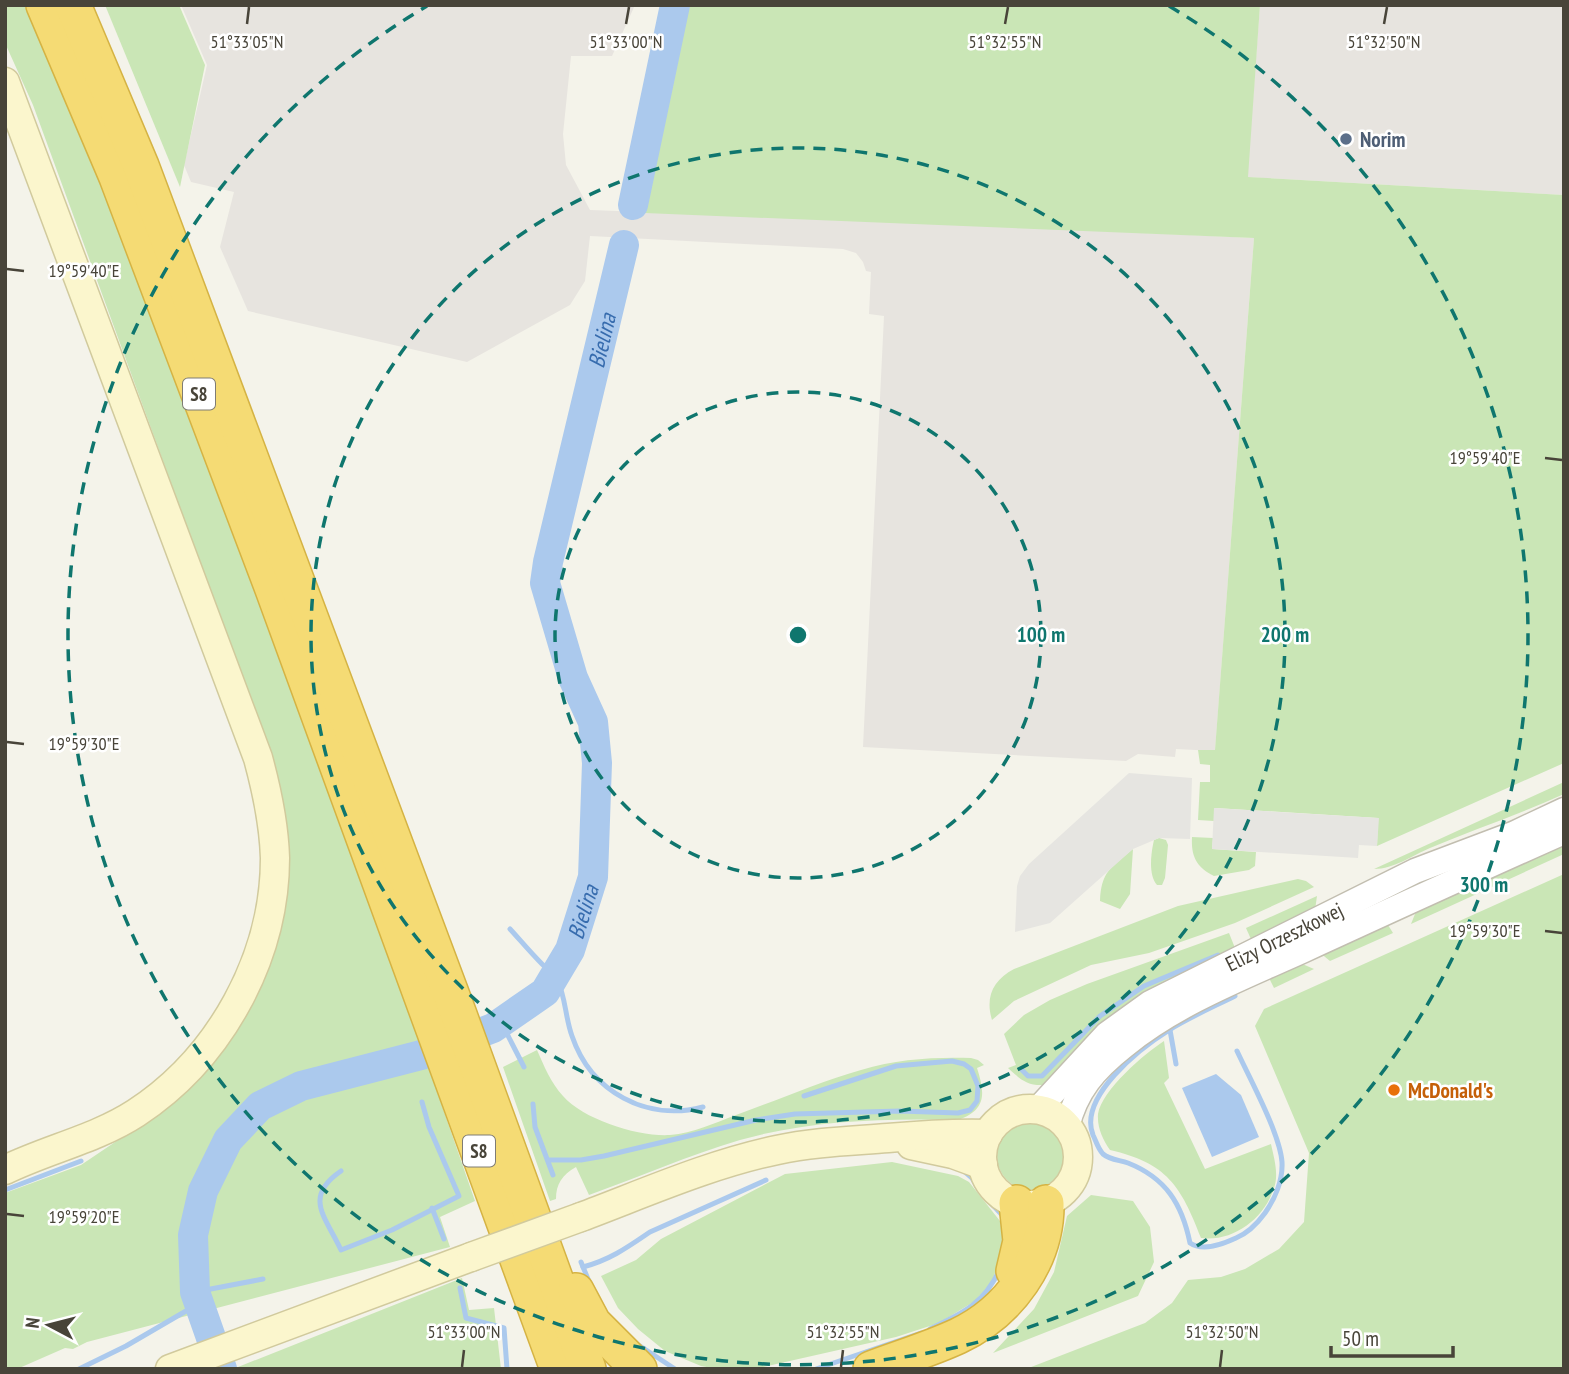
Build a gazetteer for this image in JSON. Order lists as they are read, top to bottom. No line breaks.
{"streets":{"highway":["S8"],"street":["Elizy Orzeszkowej"]},"water":["Bielina"],"places":["Norim","McDonald's"],"scale_bar":"50 m","north":"left","coordinates":["51°33'05\"N","51°33'00\"N","51°32'55\"N","51°32'50\"N","19°59'40\"E","19°59'30\"E","19°59'20\"E"],"rings":["100 m","200 m","300 m"]}
